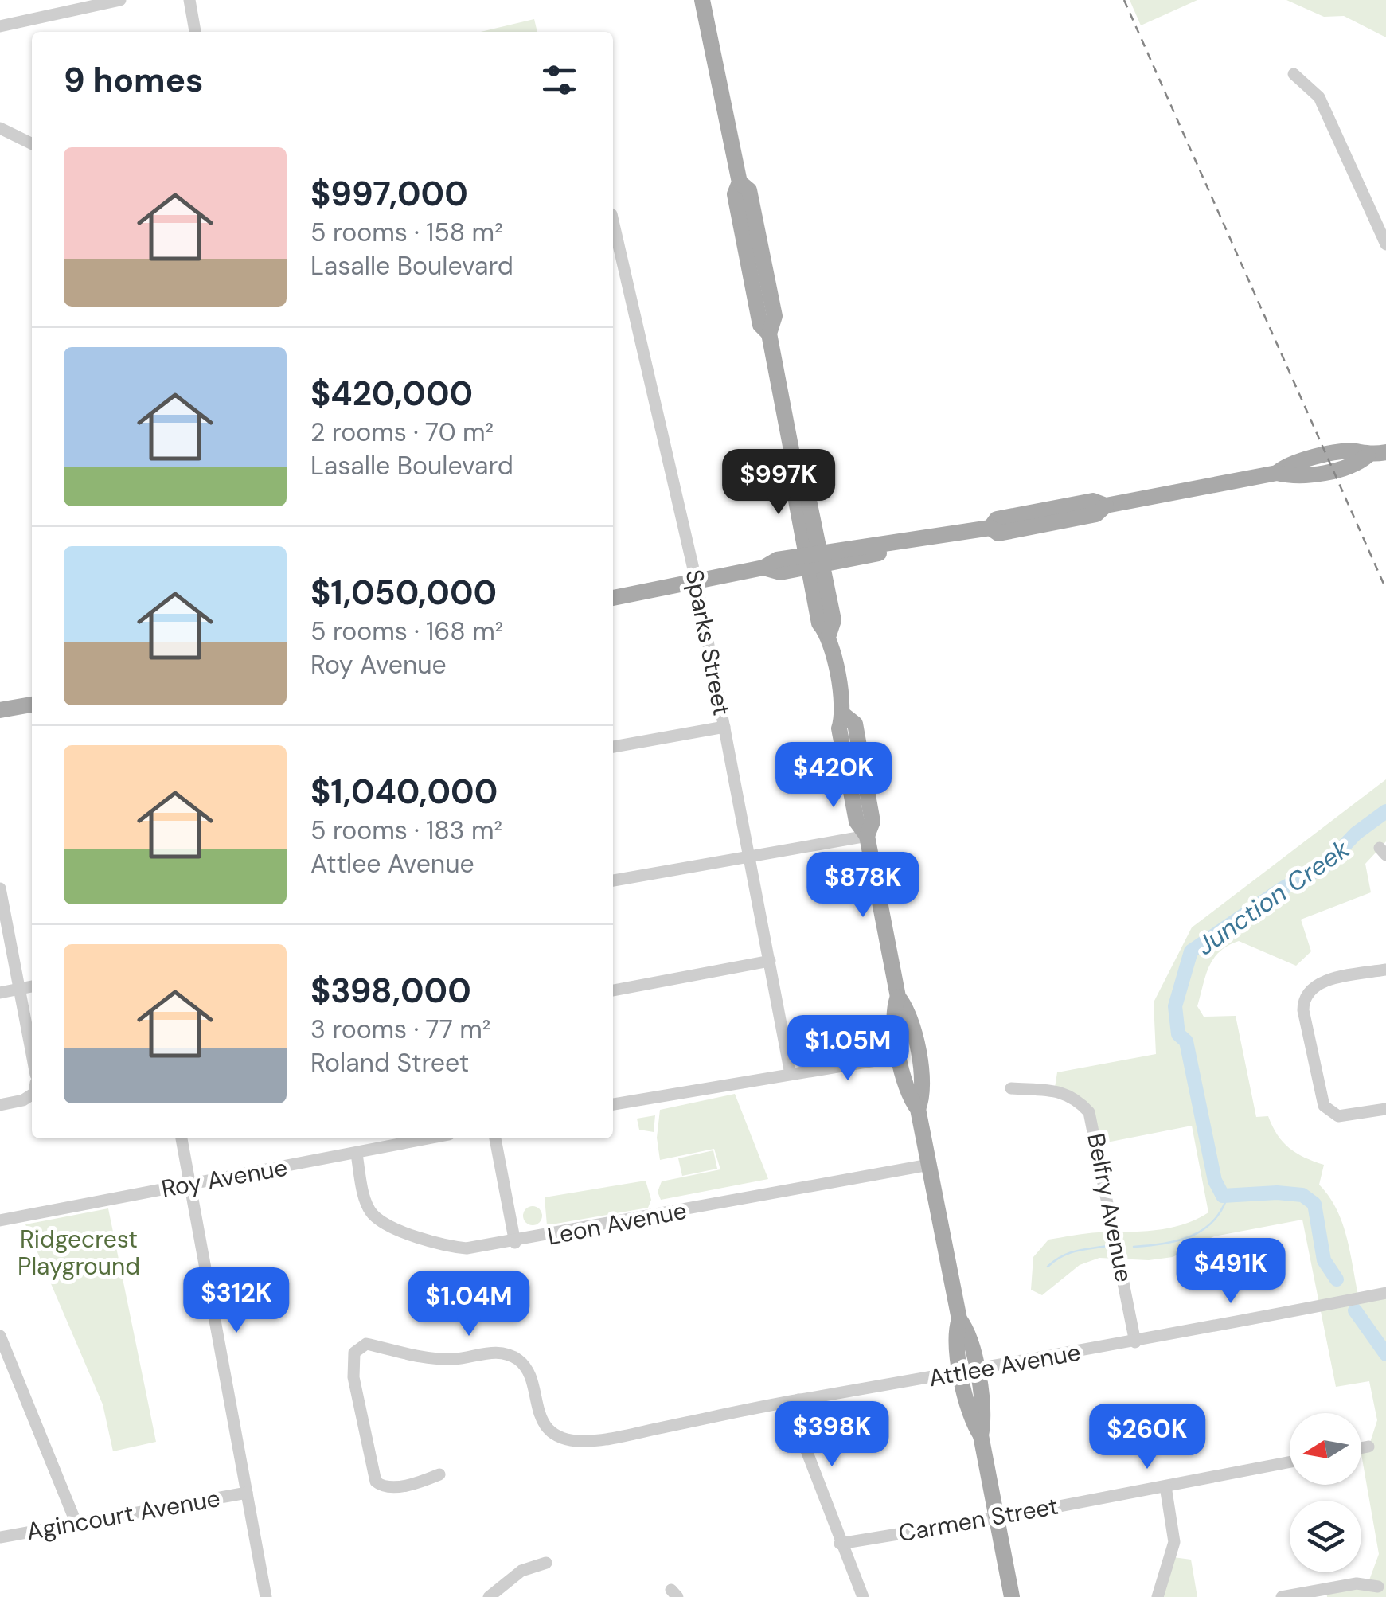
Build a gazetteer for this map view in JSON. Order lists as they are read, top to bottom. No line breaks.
{"streets":{"street":["Sparks Street","Roy Avenue","Belfry Avenue","Leon Avenue","Attlee Avenue","Agincourt Avenue","Carmen Street"]},"crossings":[["Roy Avenue","Leon Avenue"],["Belfry Avenue","Attlee Avenue"]],"water":["Junction Creek"],"parks":["Ridgecrest Playground"],"north":"left","page":{"heading":"9 homes","list":[{"name":"$997,000","note":"5 rooms · 158 m² · Lasalle Boulevard"},{"name":"$420,000","note":"2 rooms · 70 m² · Lasalle Boulevard"},{"name":"$1,050,000","note":"5 rooms · 168 m² · Roy Avenue"},{"name":"$1,040,000","note":"5 rooms · 183 m² · Attlee Avenue"},{"name":"$398,000","note":"3 rooms · 77 m² · Roland Street"}],"price":["$997K","$420K","$878K","$1.05M","$491K","$312K","$1.04M","$398K","$260K"]}}
